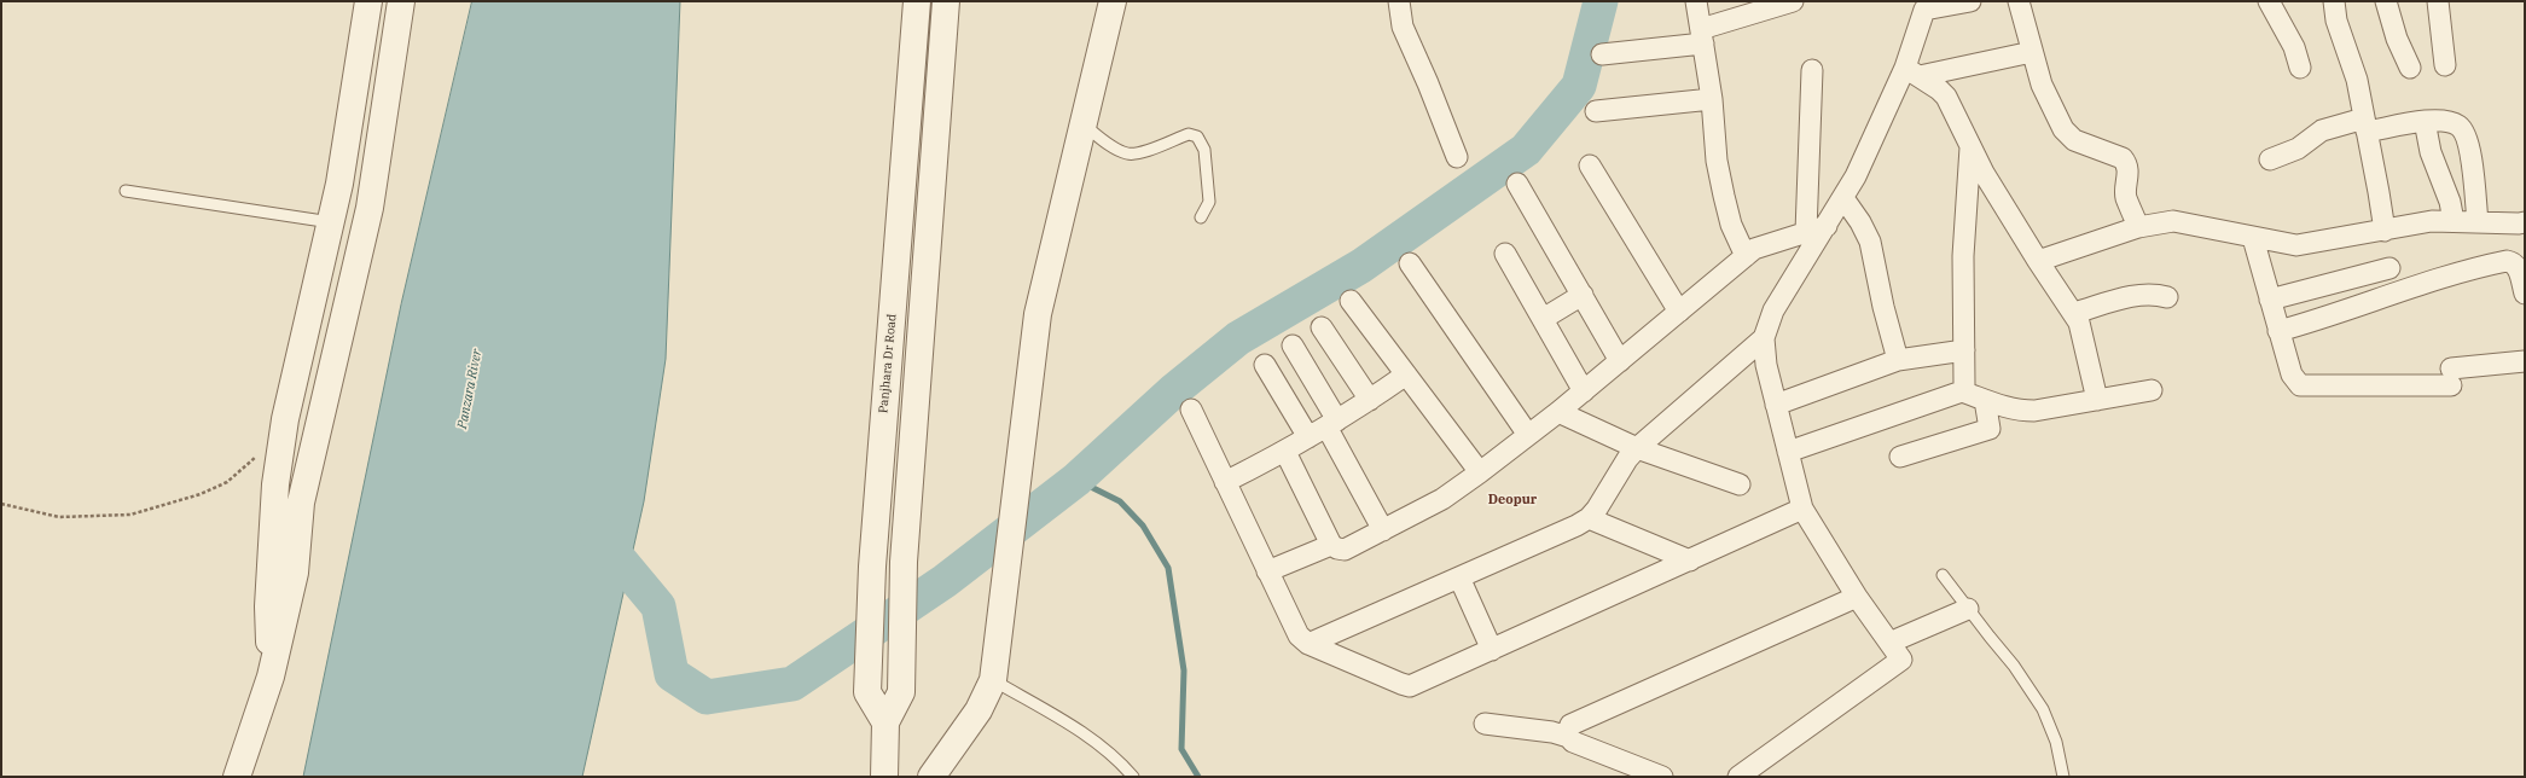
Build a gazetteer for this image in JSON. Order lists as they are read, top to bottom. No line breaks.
{"streets":{"street":["Panjhara Dr Road"]},"districts":["Deopur"],"water":["Panzara River"]}
